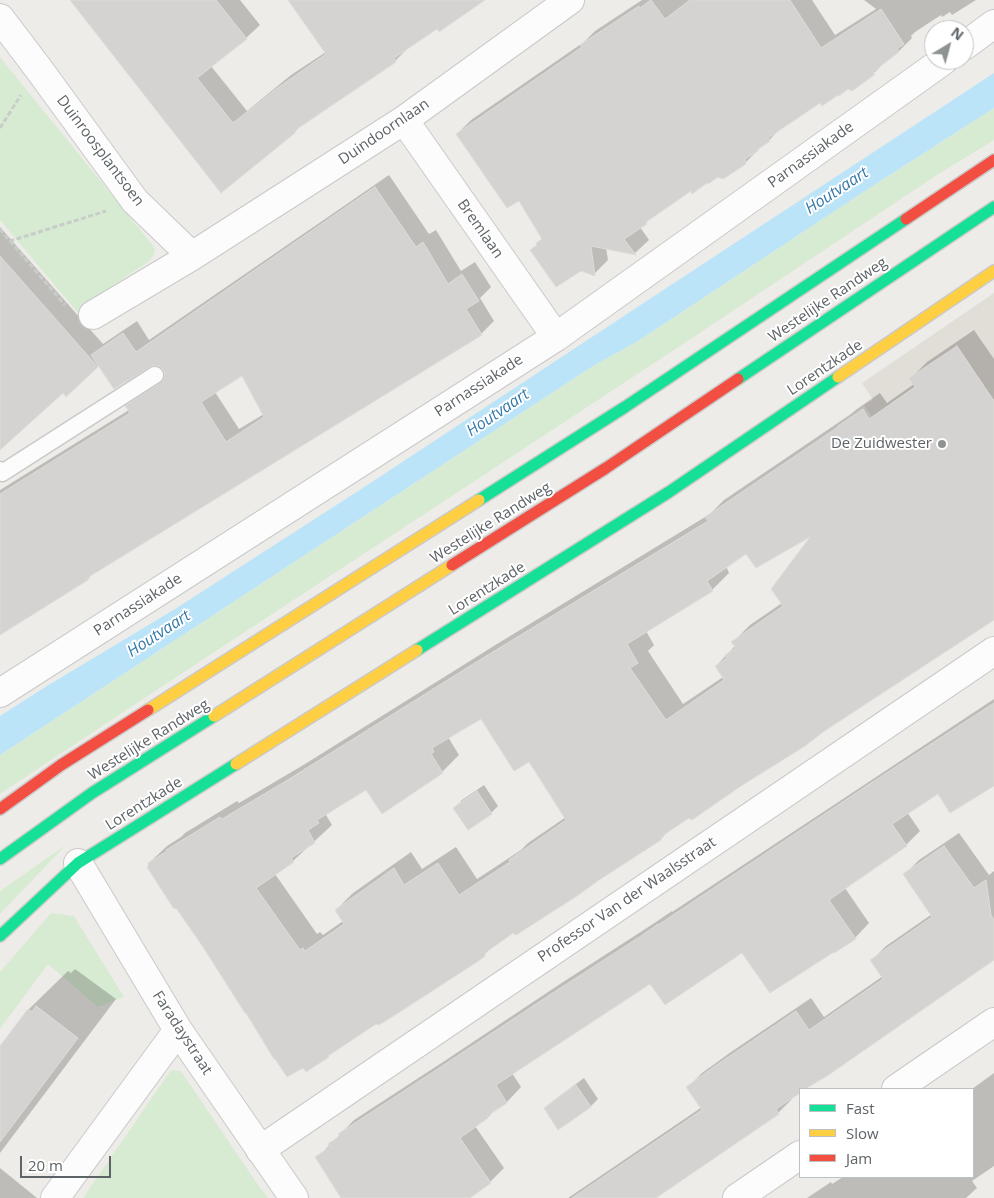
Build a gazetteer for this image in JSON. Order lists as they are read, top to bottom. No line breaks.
{"streets":{"main road":["Westelijke Randweg","Lorentzkade"],"street":["Duindoornlaan","Duinroosplantsoen","Parnassiakade","Bremlaan","Professor Van der Waalsstraat","Faradaystraat"]},"crossings":[["Duindoornlaan","Duinroosplantsoen"],["Duindoornlaan","Bremlaan"],["Parnassiakade","Bremlaan"],["Lorentzkade","Faradaystraat"],["Professor Van der Waalsstraat","Faradaystraat"]],"water":["Houtvaart"],"places":["De Zuidwester"],"legend":["Fast","Slow","Jam"],"scale_bar":"20 m","north":"top right"}
